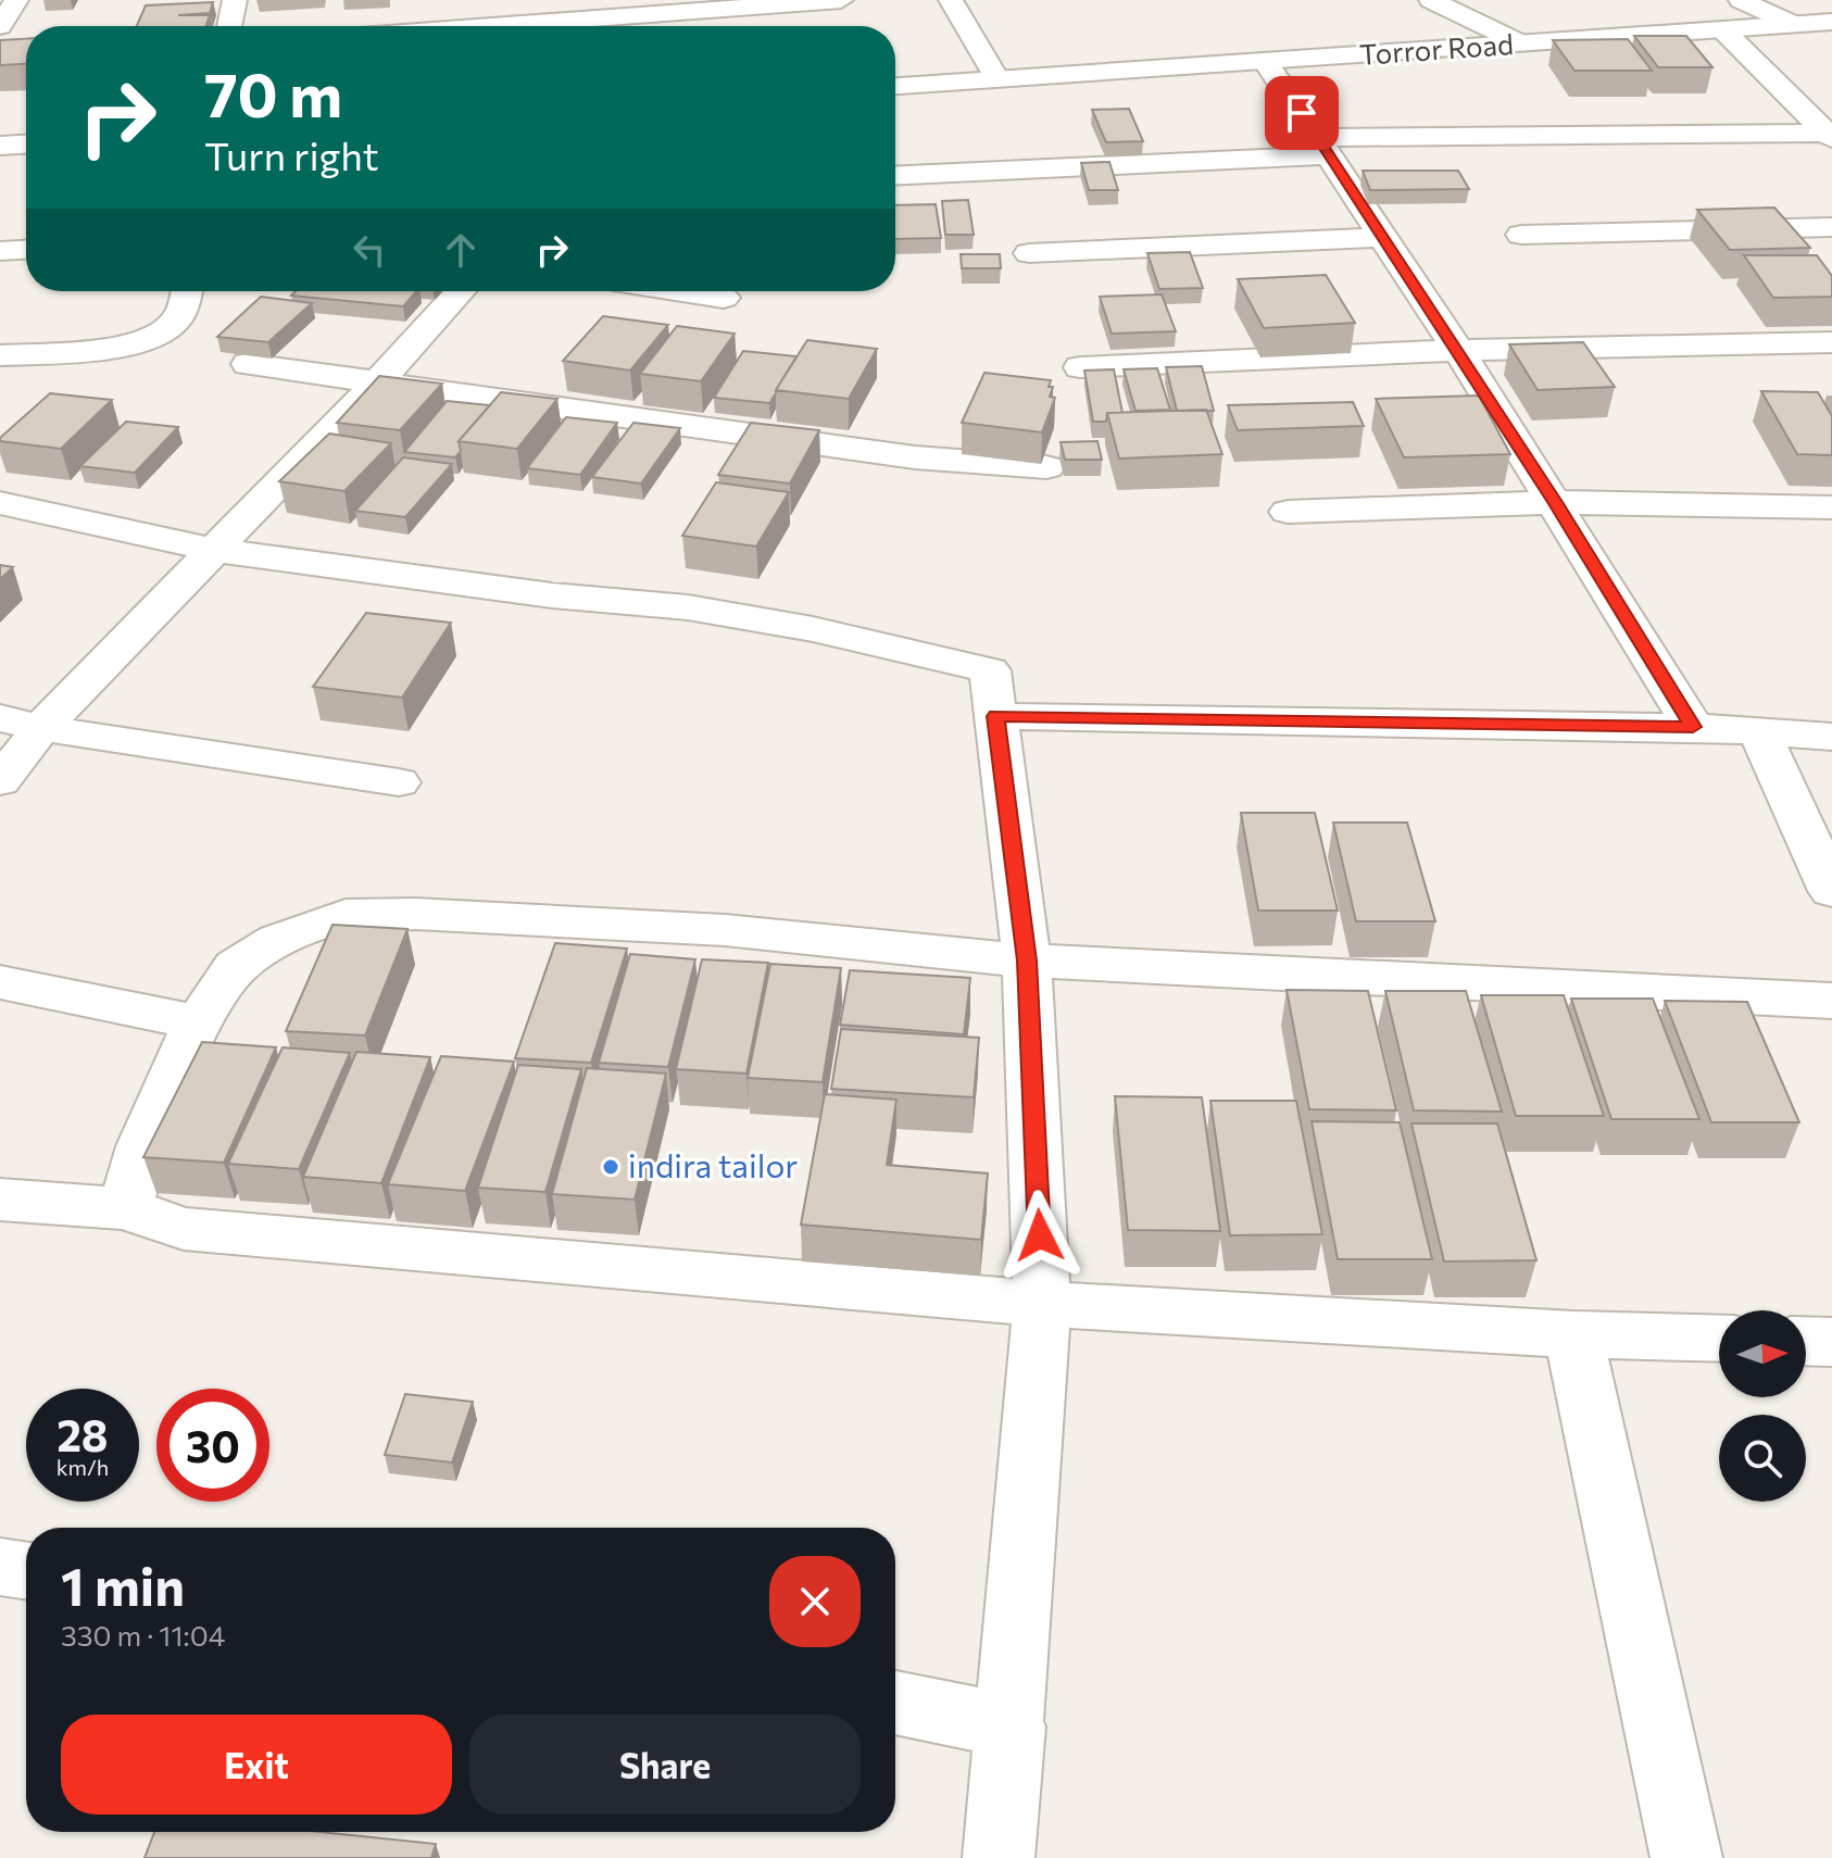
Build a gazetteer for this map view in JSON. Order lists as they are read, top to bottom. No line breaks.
{"streets":{"street":["Torror Road"]},"places":["indira tailor"],"north":"right","page":{"turn":["70 m","Turn right"],"speed":"28 km/h","limit":"30","heading":["1 min","330 m · 11:04"],"buttons":["Exit","Share"]}}
